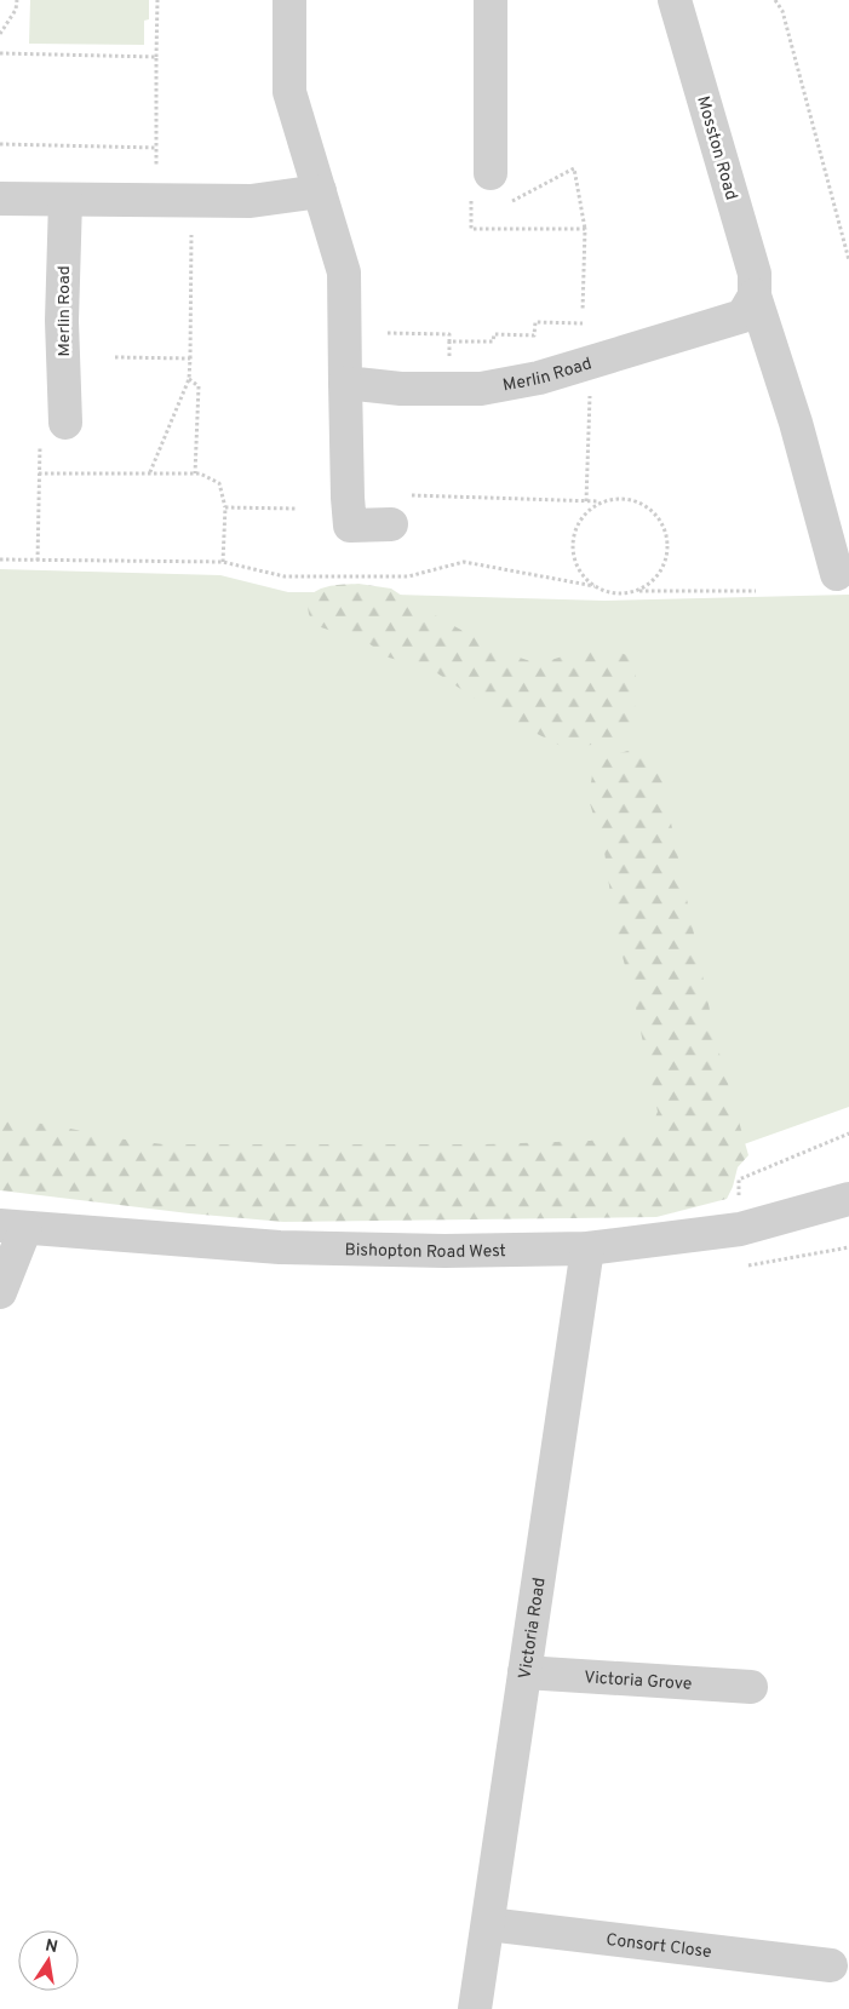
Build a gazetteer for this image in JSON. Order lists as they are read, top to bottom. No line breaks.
{"streets":{"street":["Mosston Road","Merlin Road","Bishopton Road West","Victoria Road","Victoria Grove","Consort Close"]},"crossings":[["Mosston Road","Merlin Road"],["Bishopton Road West","Victoria Road"],["Victoria Road","Victoria Grove"],["Victoria Road","Consort Close"]],"north":"top"}
